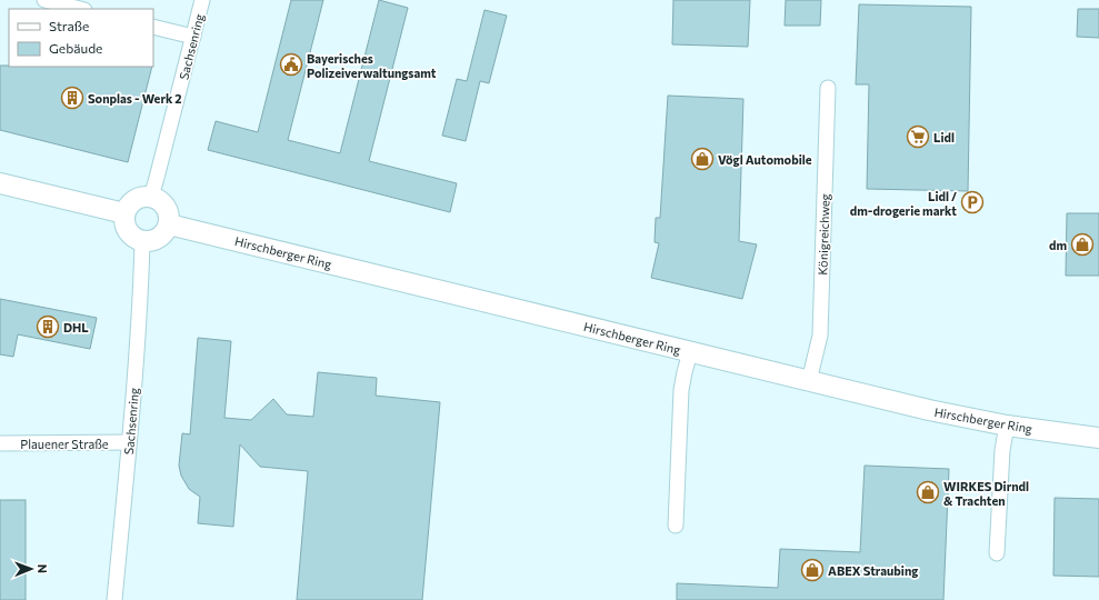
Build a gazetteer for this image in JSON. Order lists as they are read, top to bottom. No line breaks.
{"streets":{"street":["Sachsenring","Königreichweg","Hirschberger Ring","Plauener Straße"]},"crossings":[["Sachsenring","Hirschberger Ring"],["Sachsenring","Plauener Straße"],["Königreichweg","Hirschberger Ring"]],"places":{"public building":["Bayerisches Polizeiverwaltungsamt"],"building":["Sonplas - Werk 2","DHL"],"supermarket":["Lidl"],"shop":["Vögl Automobile","dm","WIRKES Dirndl & Trachten","ABEX Straubing"],"parking":["Lidl / dm-drogerie markt"]},"legend":["Straße","Gebäude"],"north":"right"}
